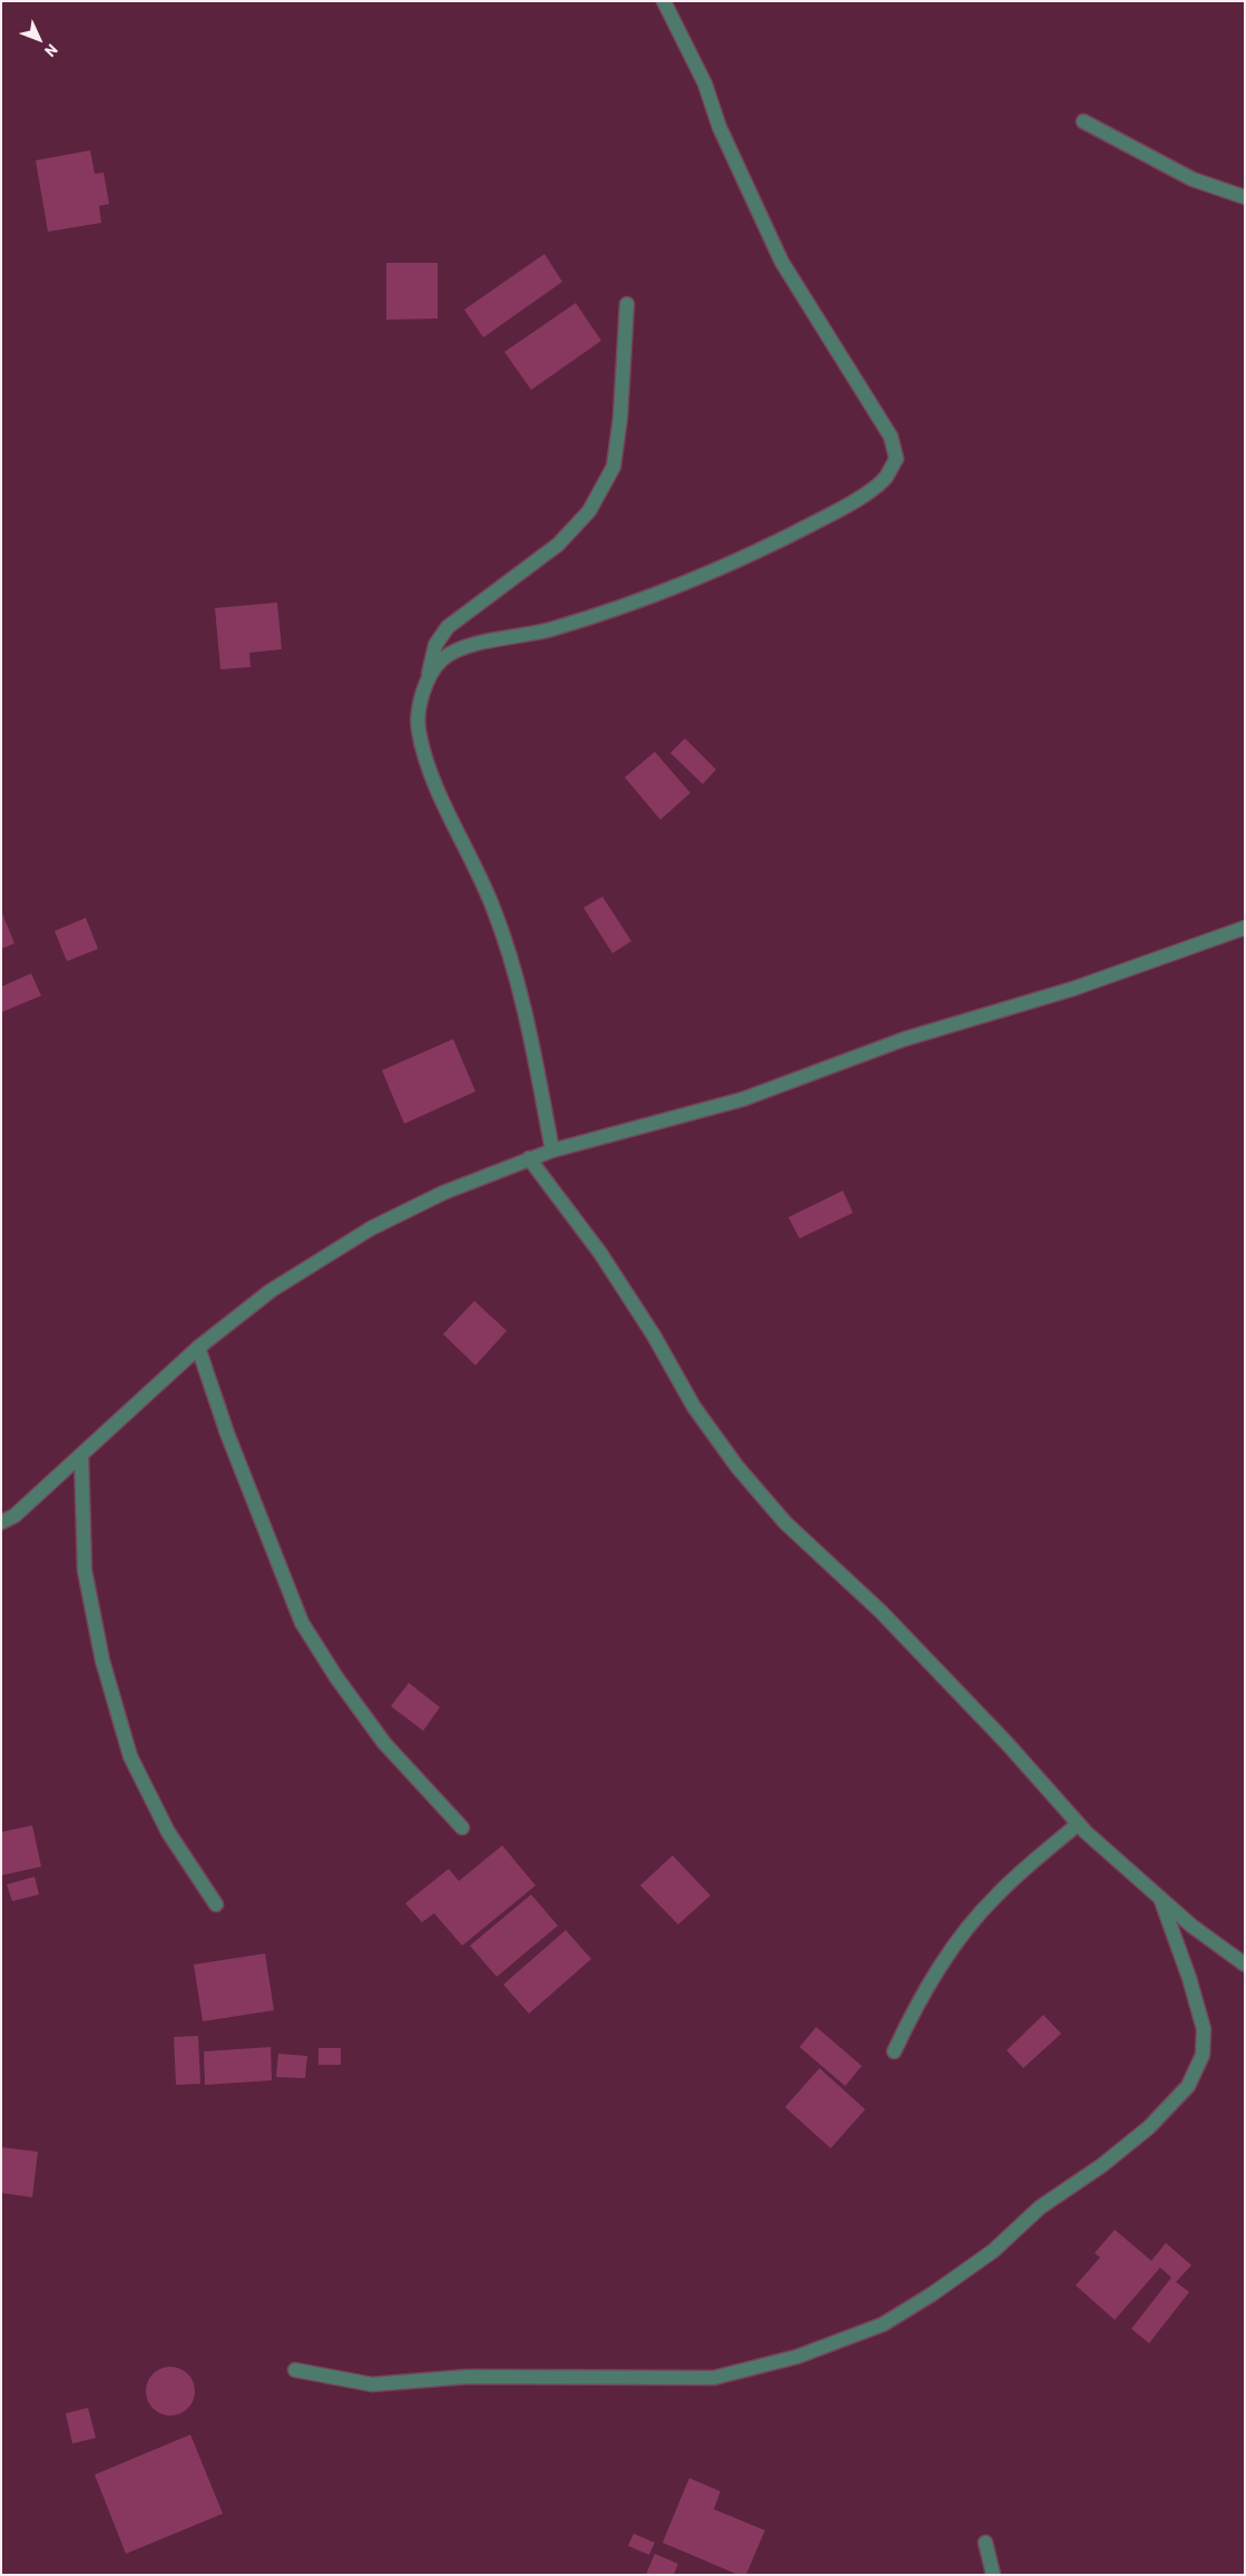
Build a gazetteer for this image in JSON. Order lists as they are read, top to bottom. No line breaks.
{"north":"bottom right"}
